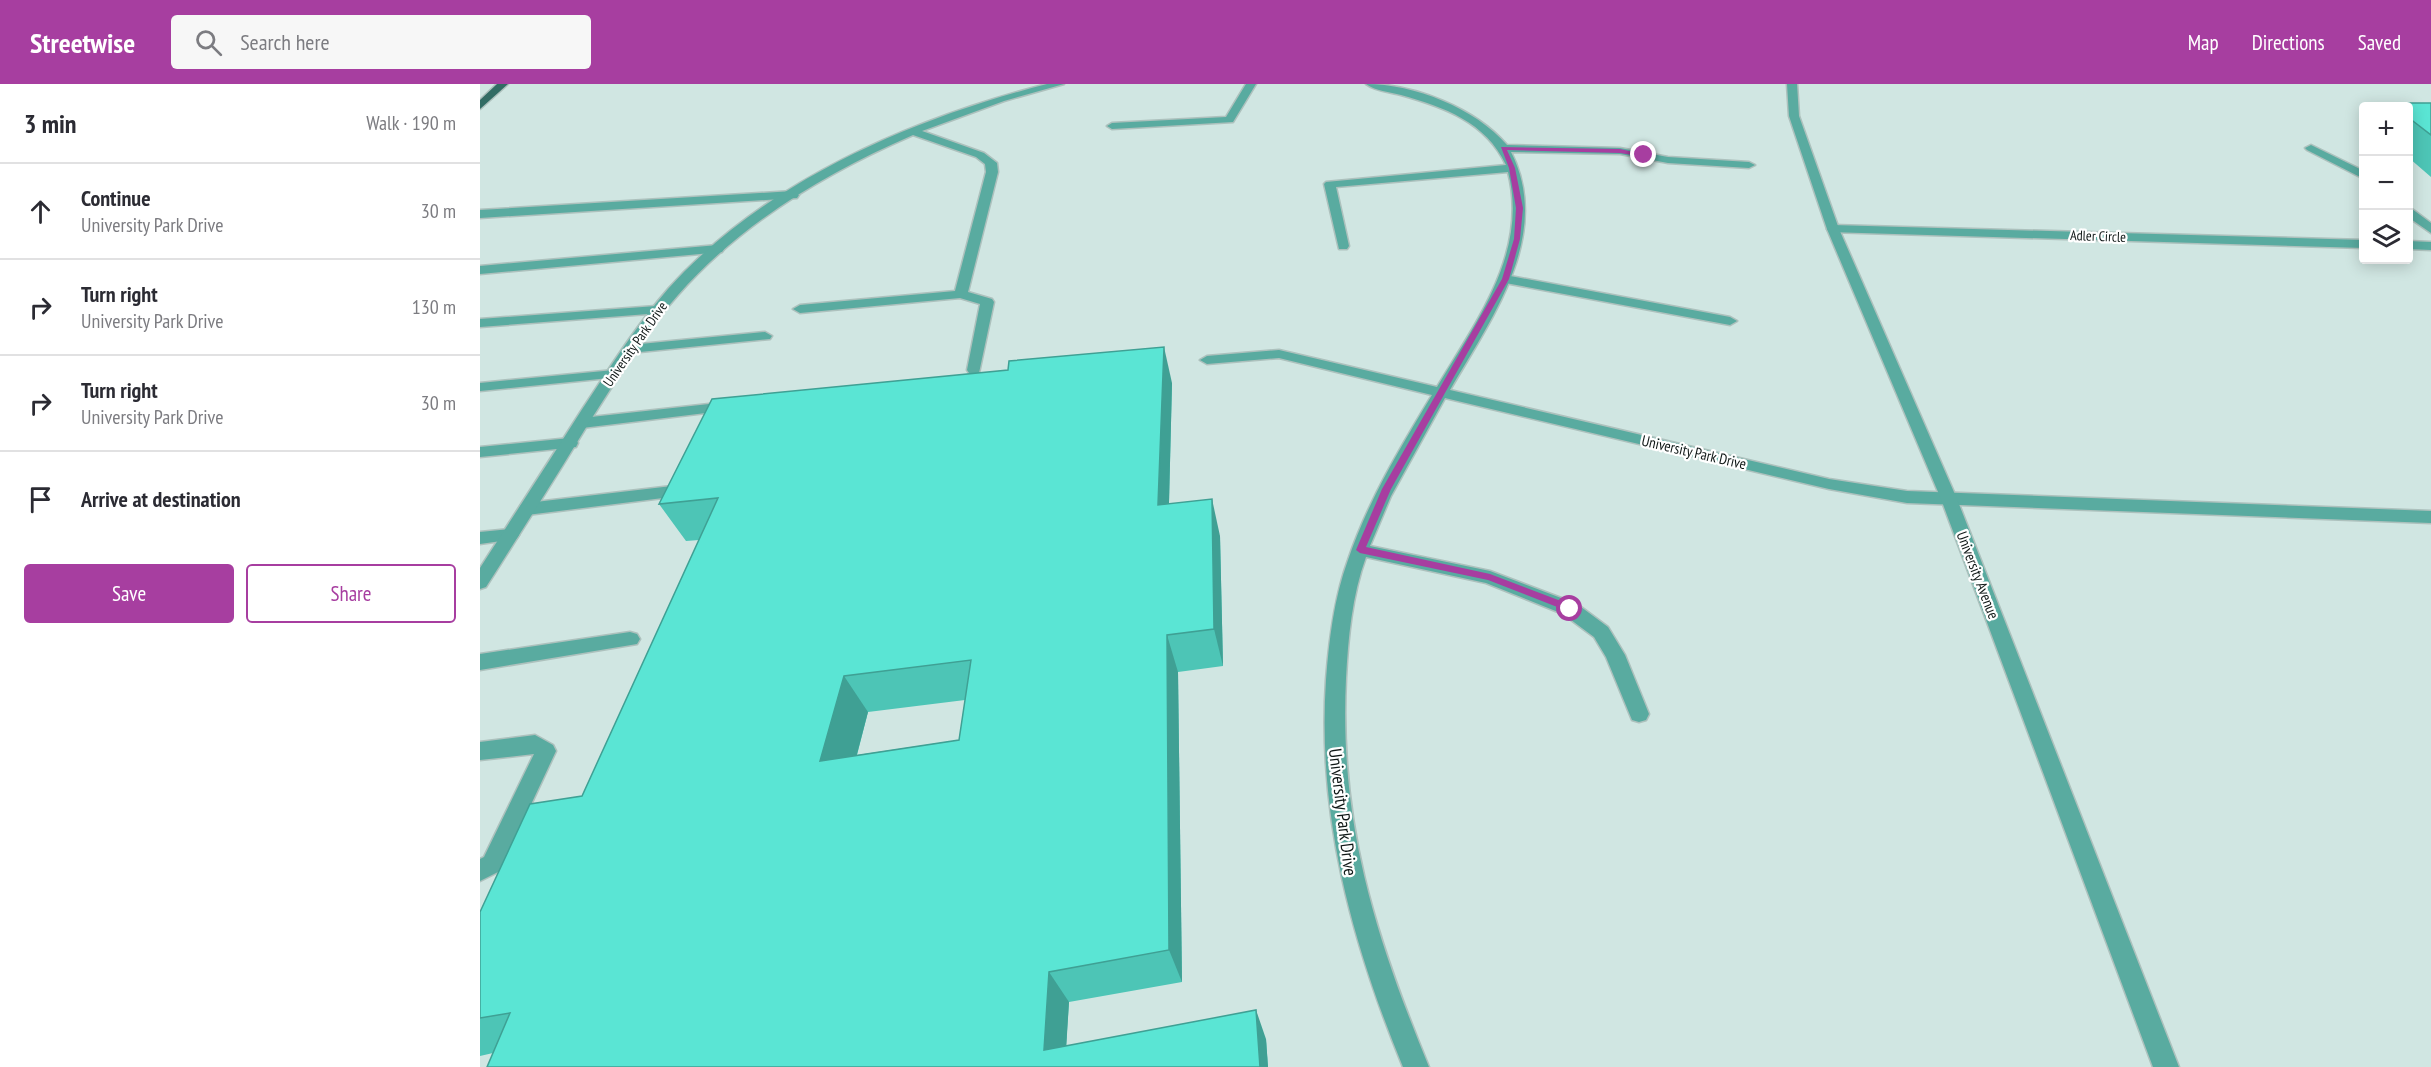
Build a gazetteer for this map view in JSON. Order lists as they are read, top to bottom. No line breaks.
{"streets":{"street":["Adler Circle","University Park Drive","University Avenue"]},"crossings":[["Adler Circle","University Avenue"],["University Park Drive","University Avenue"]],"page":{"header":"Streetwise","search":"Search here","nav":["Map","Directions","Saved"],"heading":["3 min","Walk · 190 m"],"map_buttons":["+","−"],"list":[["Continue","University Park Drive","30 m"],["Turn right","University Park Drive","130 m"],["Turn right","University Park Drive","30 m"],"Arrive at destination"],"buttons":["Save","Share"]}}
